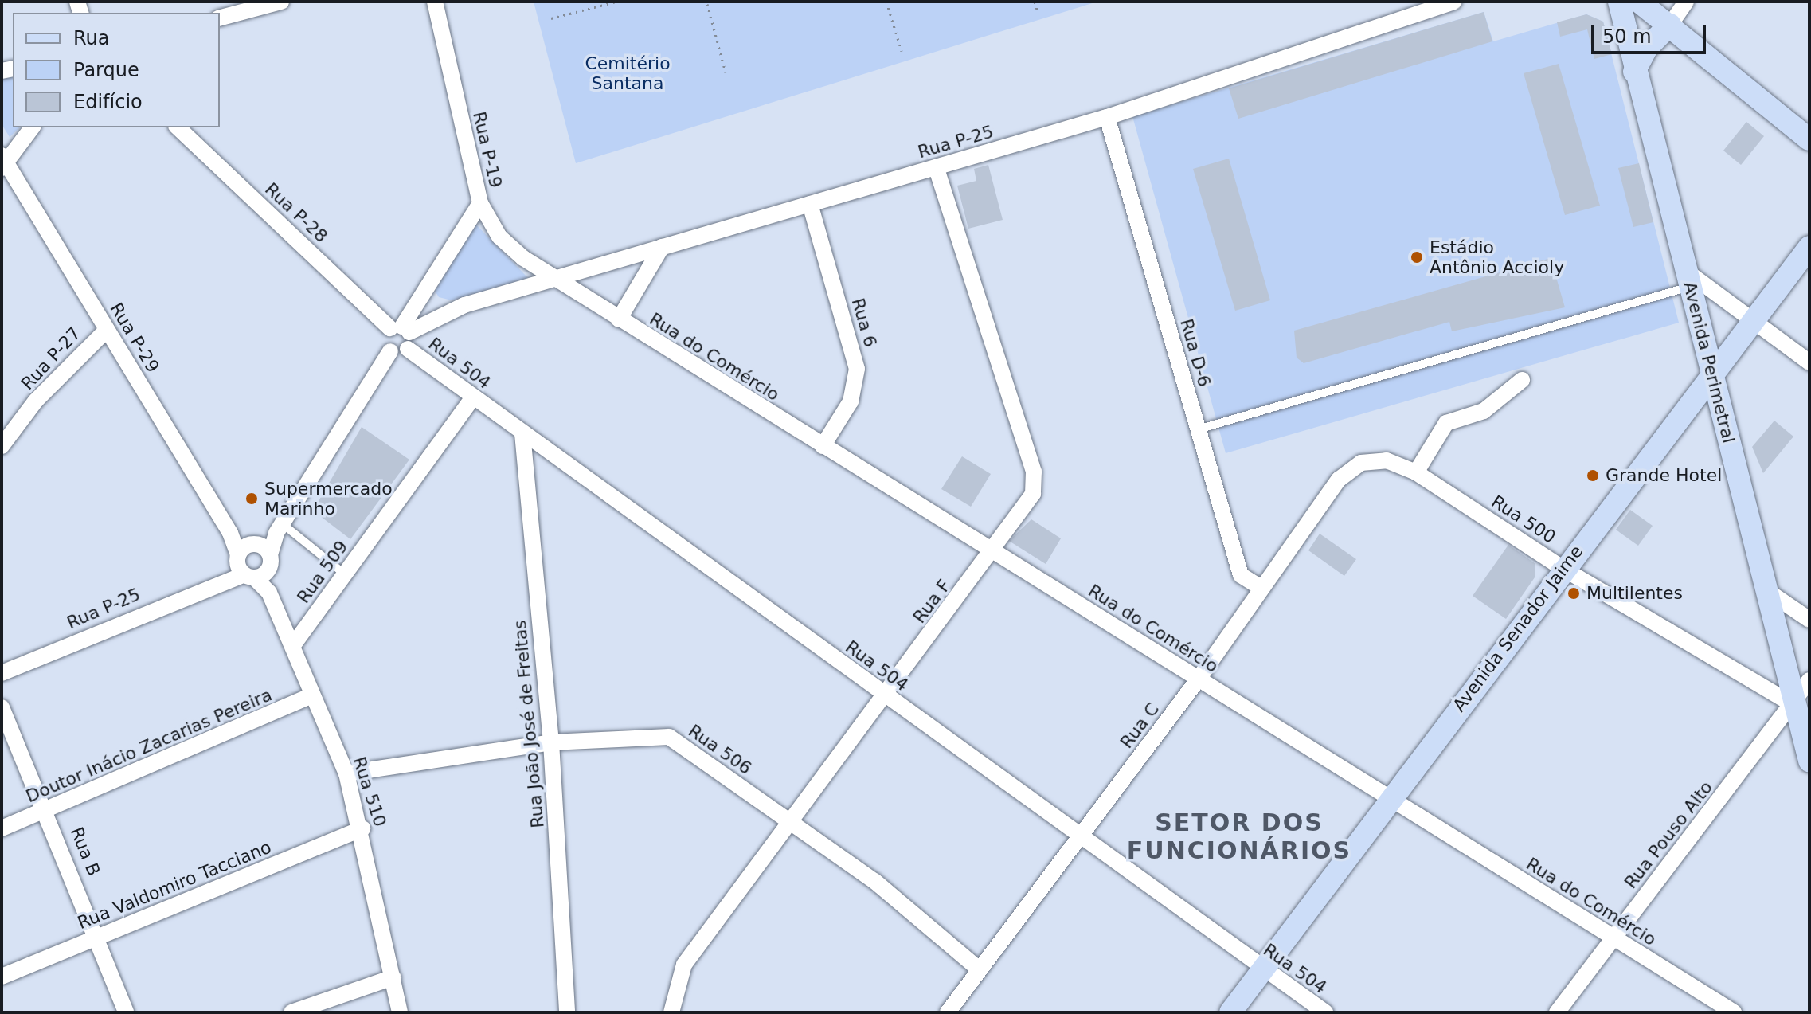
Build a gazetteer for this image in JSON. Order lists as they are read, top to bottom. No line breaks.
{"streets":{"street":["Rua P-25","Rua P-19","Rua P-28","Rua 6","Rua P-29","Rua D-6","Rua do Comércio","Rua P-27","Avenida Perimetral","Rua 504","Rua 500","Rua 509","Rua F","Avenida Senador Jaime","Rua João José de Freitas","Rua C","Doutor Inácio Zacarias Pereira","Rua 506","Rua 510","Rua Pouso Alto","Rua B","Rua Valdomiro Tacciano"]},"crossings":[["Rua P-25","Rua P-19"],["Rua P-25","Rua P-28"],["Rua P-25","Rua 6"],["Rua P-25","Rua P-29"],["Rua P-25","Rua D-6"],["Rua P-25","Rua do Comércio"],["Rua P-25","Rua 504"],["Rua P-25","Rua F"],["Rua P-25","Rua 510"],["Rua P-19","Rua do Comércio"],["Rua P-28","Rua 504"],["Rua 6","Rua do Comércio"],["Rua P-29","Rua P-27"],["Rua P-29","Rua 510"],["Rua D-6","Rua C"],["Rua do Comércio","Rua F"],["Rua do Comércio","Avenida Senador Jaime"],["Rua do Comércio","Rua C"],["Rua do Comércio","Rua Pouso Alto"],["Avenida Perimetral","Rua 500"],["Avenida Perimetral","Avenida Senador Jaime"],["Avenida Perimetral","Rua Pouso Alto"],["Rua 504","Rua 509"],["Rua 504","Rua F"],["Rua 504","Avenida Senador Jaime"],["Rua 504","Rua João José de Freitas"],["Rua 504","Rua C"],["Rua 500","Avenida Senador Jaime"],["Rua 500","Rua C"],["Rua 500","Rua Pouso Alto"],["Rua 509","Rua 510"],["Rua F","Rua 506"],["Rua João José de Freitas","Rua 506"],["Rua C","Rua 506"],["Doutor Inácio Zacarias Pereira","Rua 510"],["Doutor Inácio Zacarias Pereira","Rua B"],["Rua 506","Rua 510"],["Rua 510","Rua Valdomiro Tacciano"],["Rua B","Rua Valdomiro Tacciano"]],"districts":["SETOR DOS FUNCIONÁRIOS"],"parks":["Cemitério Santana"],"places":["Estádio Antônio Accioly","Grande Hotel","Supermercado Marinho","Multilentes"],"legend":["Rua","Parque","Edifício"],"scale_bar":"50 m"}
